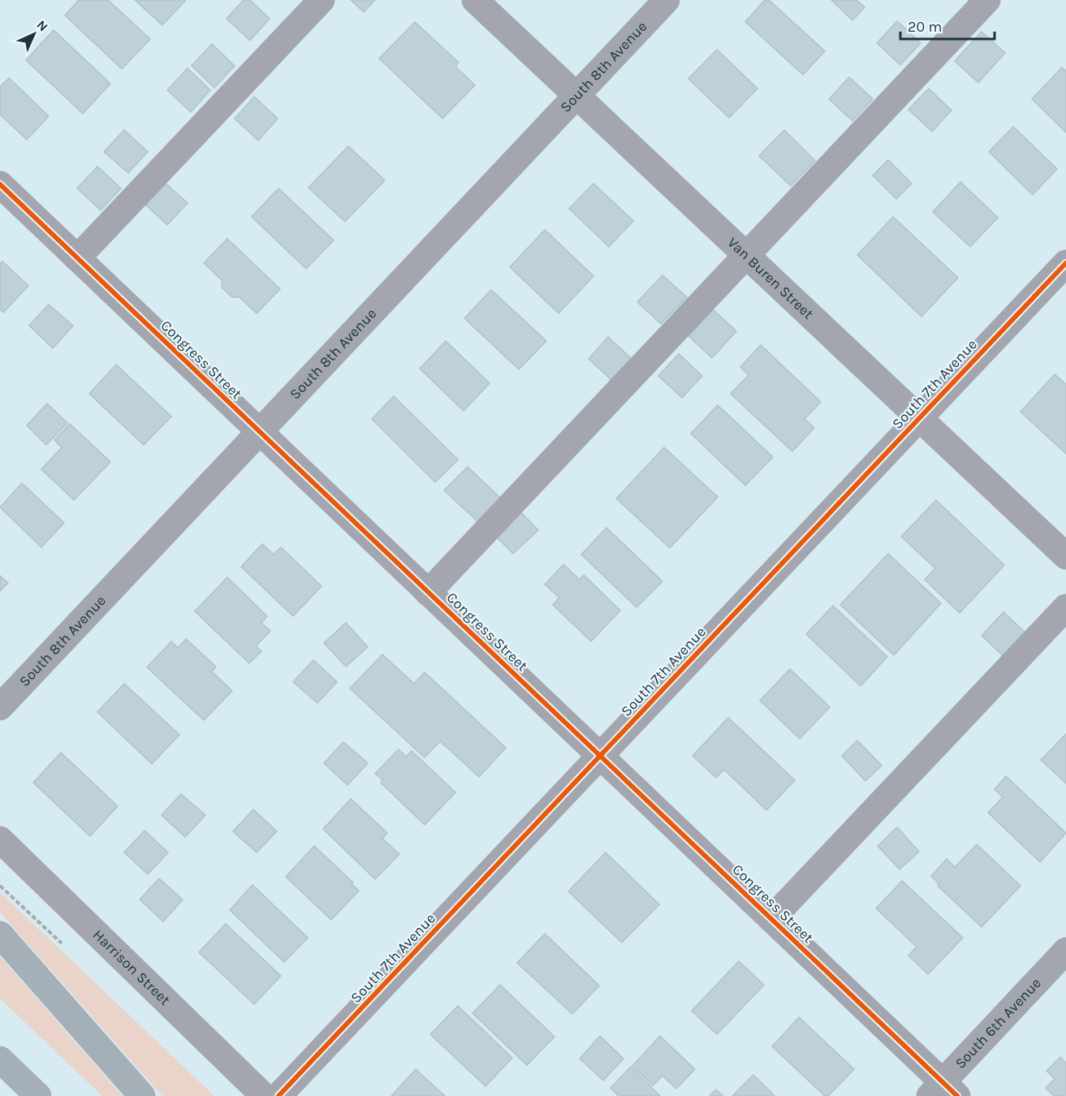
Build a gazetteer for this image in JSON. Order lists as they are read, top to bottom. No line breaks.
{"streets":{"street":["South 8th Avenue","Van Buren Street","Congress Street","South 7th Avenue","Harrison Street","South 6th Avenue"]},"crossings":[["South 8th Avenue","Van Buren Street"],["South 8th Avenue","Congress Street"],["Van Buren Street","South 7th Avenue"],["Congress Street","South 7th Avenue"],["Congress Street","South 6th Avenue"]],"scale_bar":"20 m","north":"top right"}
